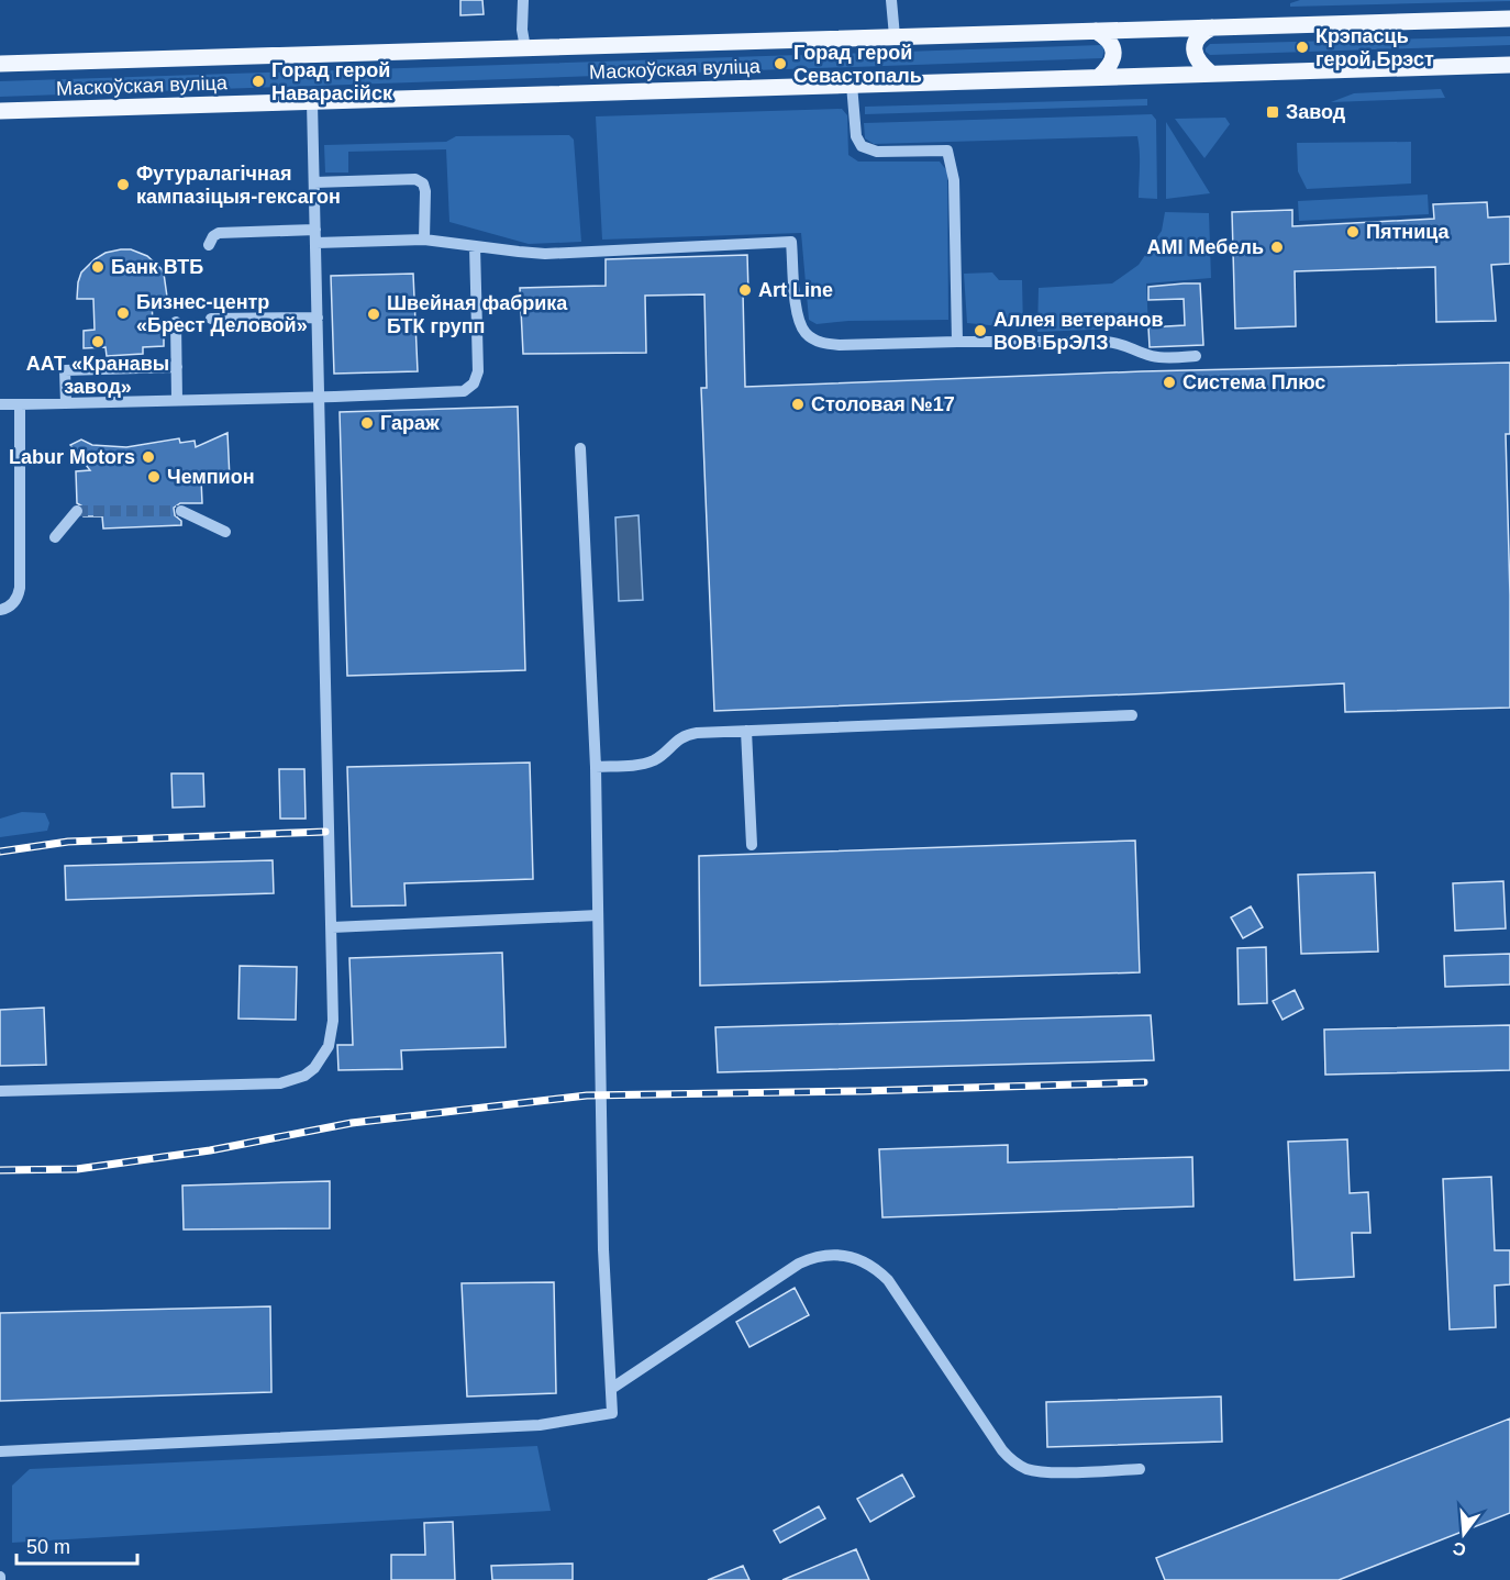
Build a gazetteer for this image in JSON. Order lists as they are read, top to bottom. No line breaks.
{"streets":{"main road":["Маскоўская вуліца"]},"places":{"other":["Крэпасць герой Брэст","Горад герой Севастопаль","Горад герой Наварасійск","Футуралагічная кампазіцыя-гексагон","Пятница","AMI Мебель","Банк ВТБ","Art Line","Бизнес-центр «Брест Деловой»","Швейная фабрика БТК групп","Аллея ветеранов ВОВ БрЭЛЗ","ААТ «Кранавы завод»","Система Плюс","Столовая №17","Гараж","Labur Motors","Чемпион"],"transit":["Завод"]},"scale_bar":"50 m","north":"bottom"}
